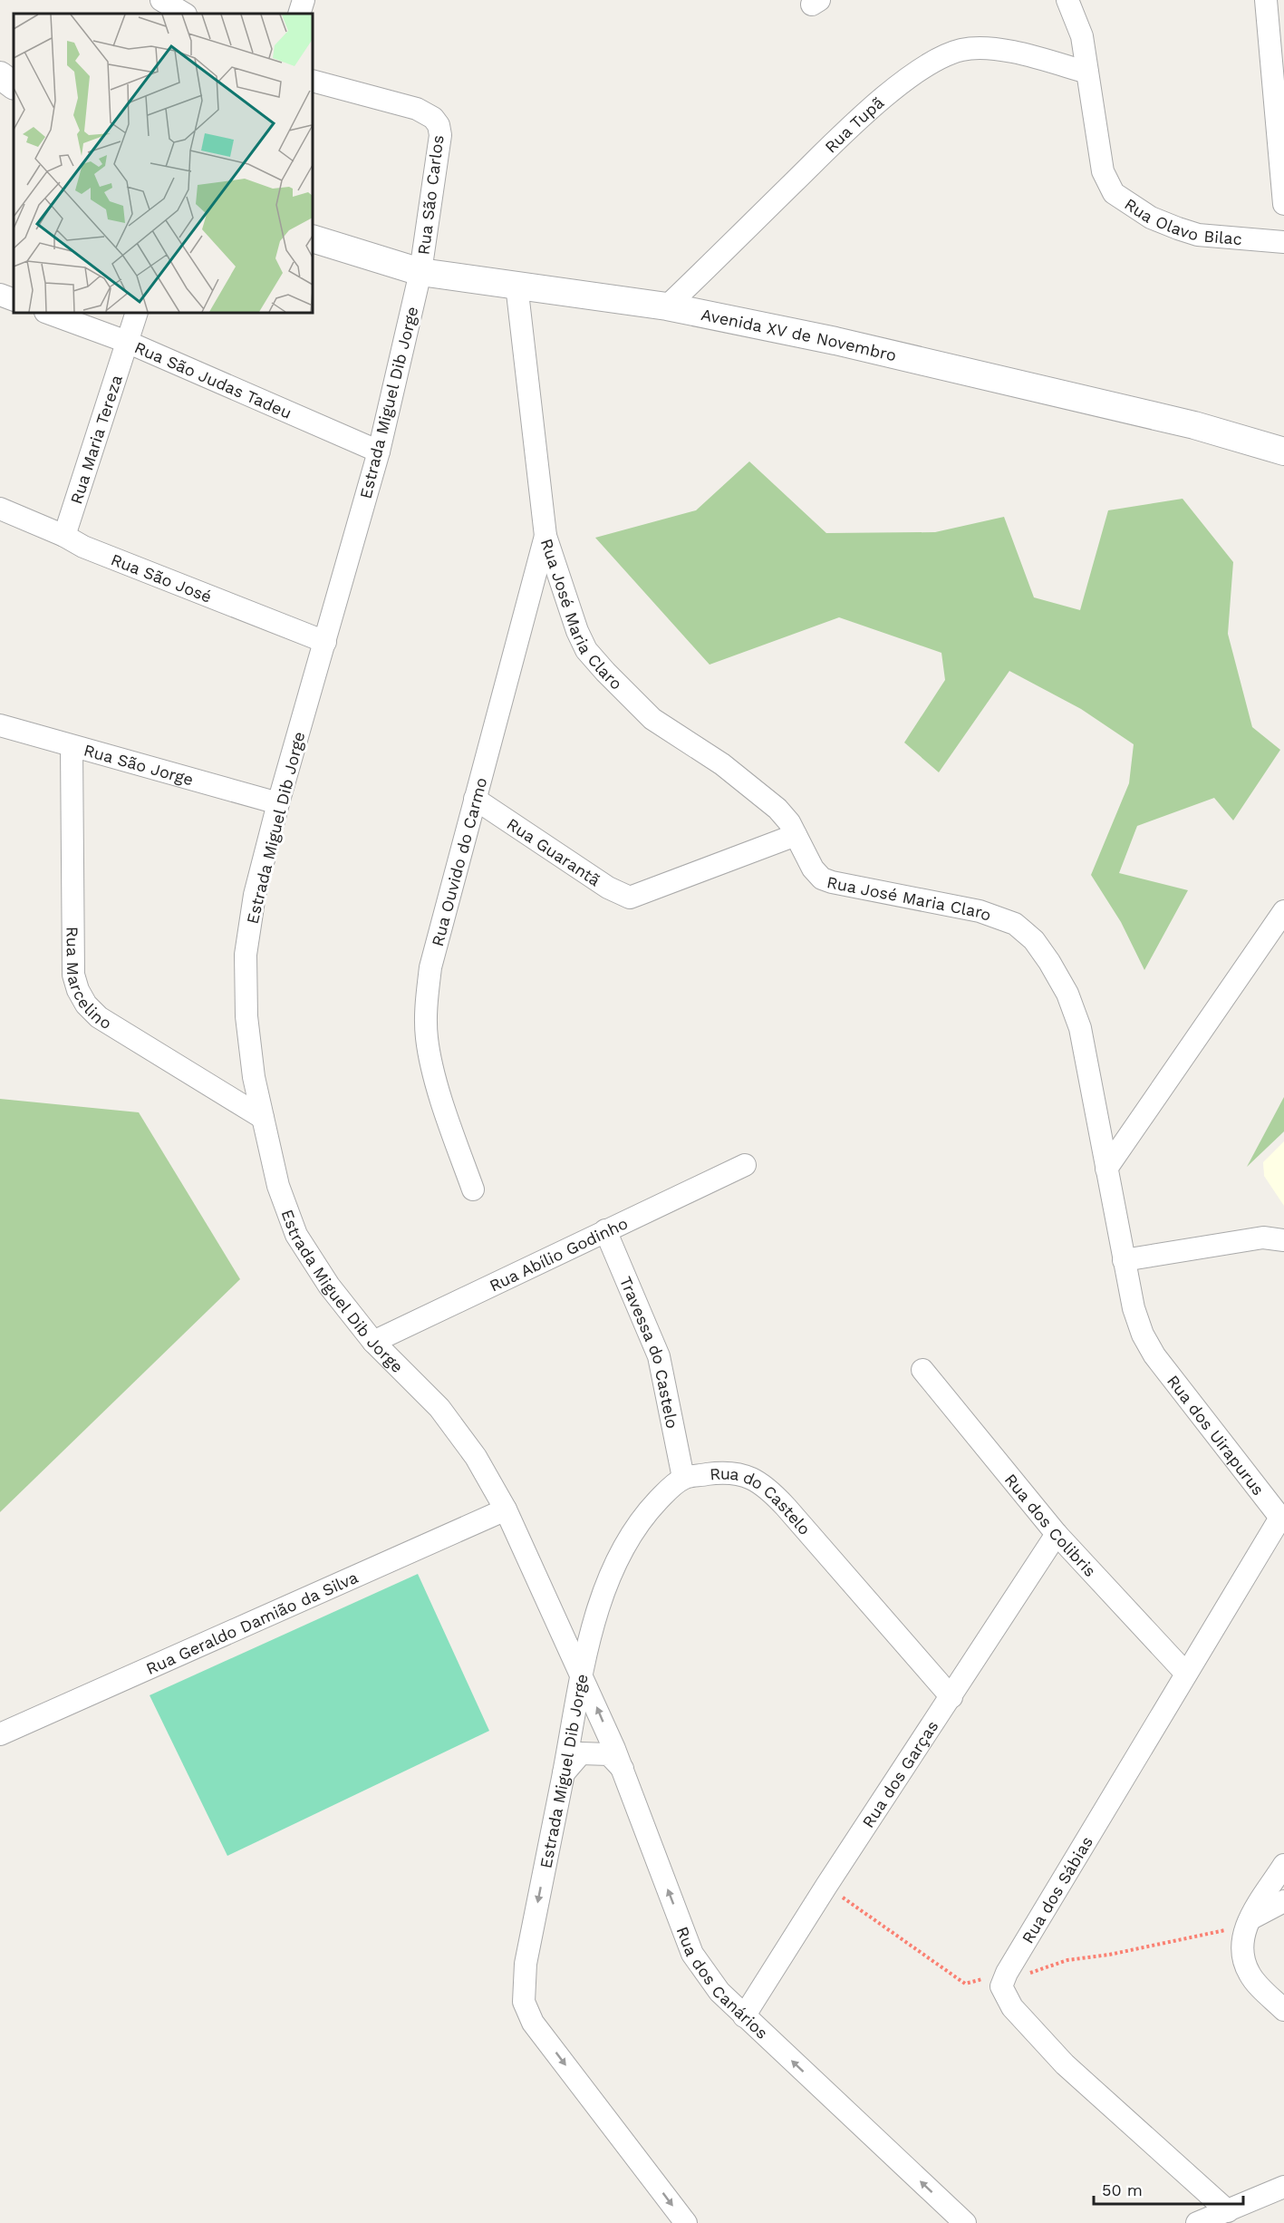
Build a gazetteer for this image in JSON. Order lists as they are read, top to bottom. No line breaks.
{"streets":{"street":["Rua Tupã","Rua São Carlos","Rua Olavo Bilac","Avenida XV de Novembro","Rua São Judas Tadeu","Estrada Miguel Dib Jorge","Rua Maria Tereza","Rua São José","Rua José Maria Claro","Rua São Jorge","Rua Guarantã","Rua Ouvido do Carmo","Rua Marcelino","Rua Abílio Godinho","Travessa do Castelo","Rua dos Uirapurus","Rua do Castelo","Rua dos Colibris","Rua Geraldo Damião da Silva","Rua dos Garças","Rua dos Sábias","Rua dos Canários"]},"crossings":[["Rua Tupã","Rua Olavo Bilac"],["Rua Tupã","Avenida XV de Novembro"],["Rua São Carlos","Avenida XV de Novembro"],["Rua São Carlos","Estrada Miguel Dib Jorge"],["Avenida XV de Novembro","Estrada Miguel Dib Jorge"],["Avenida XV de Novembro","Rua José Maria Claro"],["Rua São Judas Tadeu","Estrada Miguel Dib Jorge"],["Rua São Judas Tadeu","Rua Maria Tereza"],["Estrada Miguel Dib Jorge","Rua São José"],["Estrada Miguel Dib Jorge","Rua São Jorge"],["Estrada Miguel Dib Jorge","Rua Marcelino"],["Estrada Miguel Dib Jorge","Rua Abílio Godinho"],["Estrada Miguel Dib Jorge","Rua do Castelo"],["Estrada Miguel Dib Jorge","Rua Geraldo Damião da Silva"],["Estrada Miguel Dib Jorge","Rua dos Canários"],["Rua Maria Tereza","Rua São José"],["Rua José Maria Claro","Rua Guarantã"],["Rua José Maria Claro","Rua Ouvido do Carmo"],["Rua José Maria Claro","Rua dos Uirapurus"],["Rua São Jorge","Rua Marcelino"],["Rua Guarantã","Rua Ouvido do Carmo"],["Rua Abílio Godinho","Travessa do Castelo"],["Travessa do Castelo","Rua do Castelo"],["Rua dos Uirapurus","Rua dos Sábias"],["Rua do Castelo","Rua dos Garças"],["Rua do Castelo","Rua dos Canários"],["Rua dos Colibris","Rua dos Garças"],["Rua dos Colibris","Rua dos Sábias"],["Rua dos Garças","Rua dos Canários"]],"one_way":["Rua dos Canários"],"scale_bar":"50 m"}
